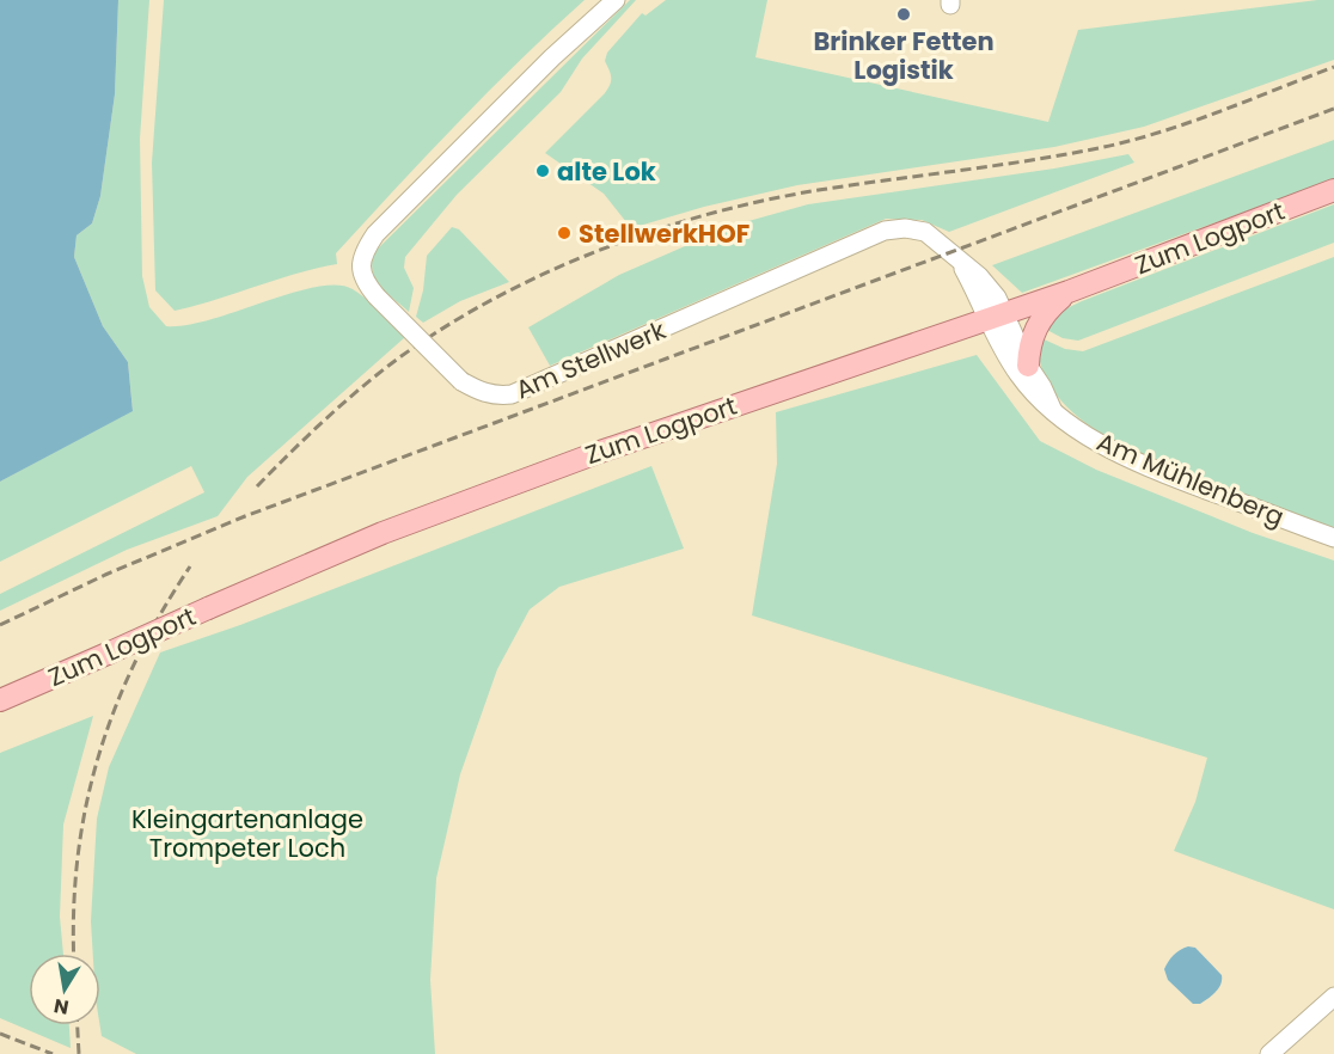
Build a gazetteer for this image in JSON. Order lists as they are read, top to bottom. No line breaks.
{"streets":{"main road":["Zum Logport"],"street":["Am Stellwerk","Am Mühlenberg"]},"crossings":[["Zum Logport","Am Stellwerk"],["Zum Logport","Am Mühlenberg"],["Am Stellwerk","Am Mühlenberg"]],"parks":["Kleingartenanlage Trompeter Loch"],"places":["Brinker Fetten Logistik","alte Lok","StellwerkHOF"],"north":"bottom"}
